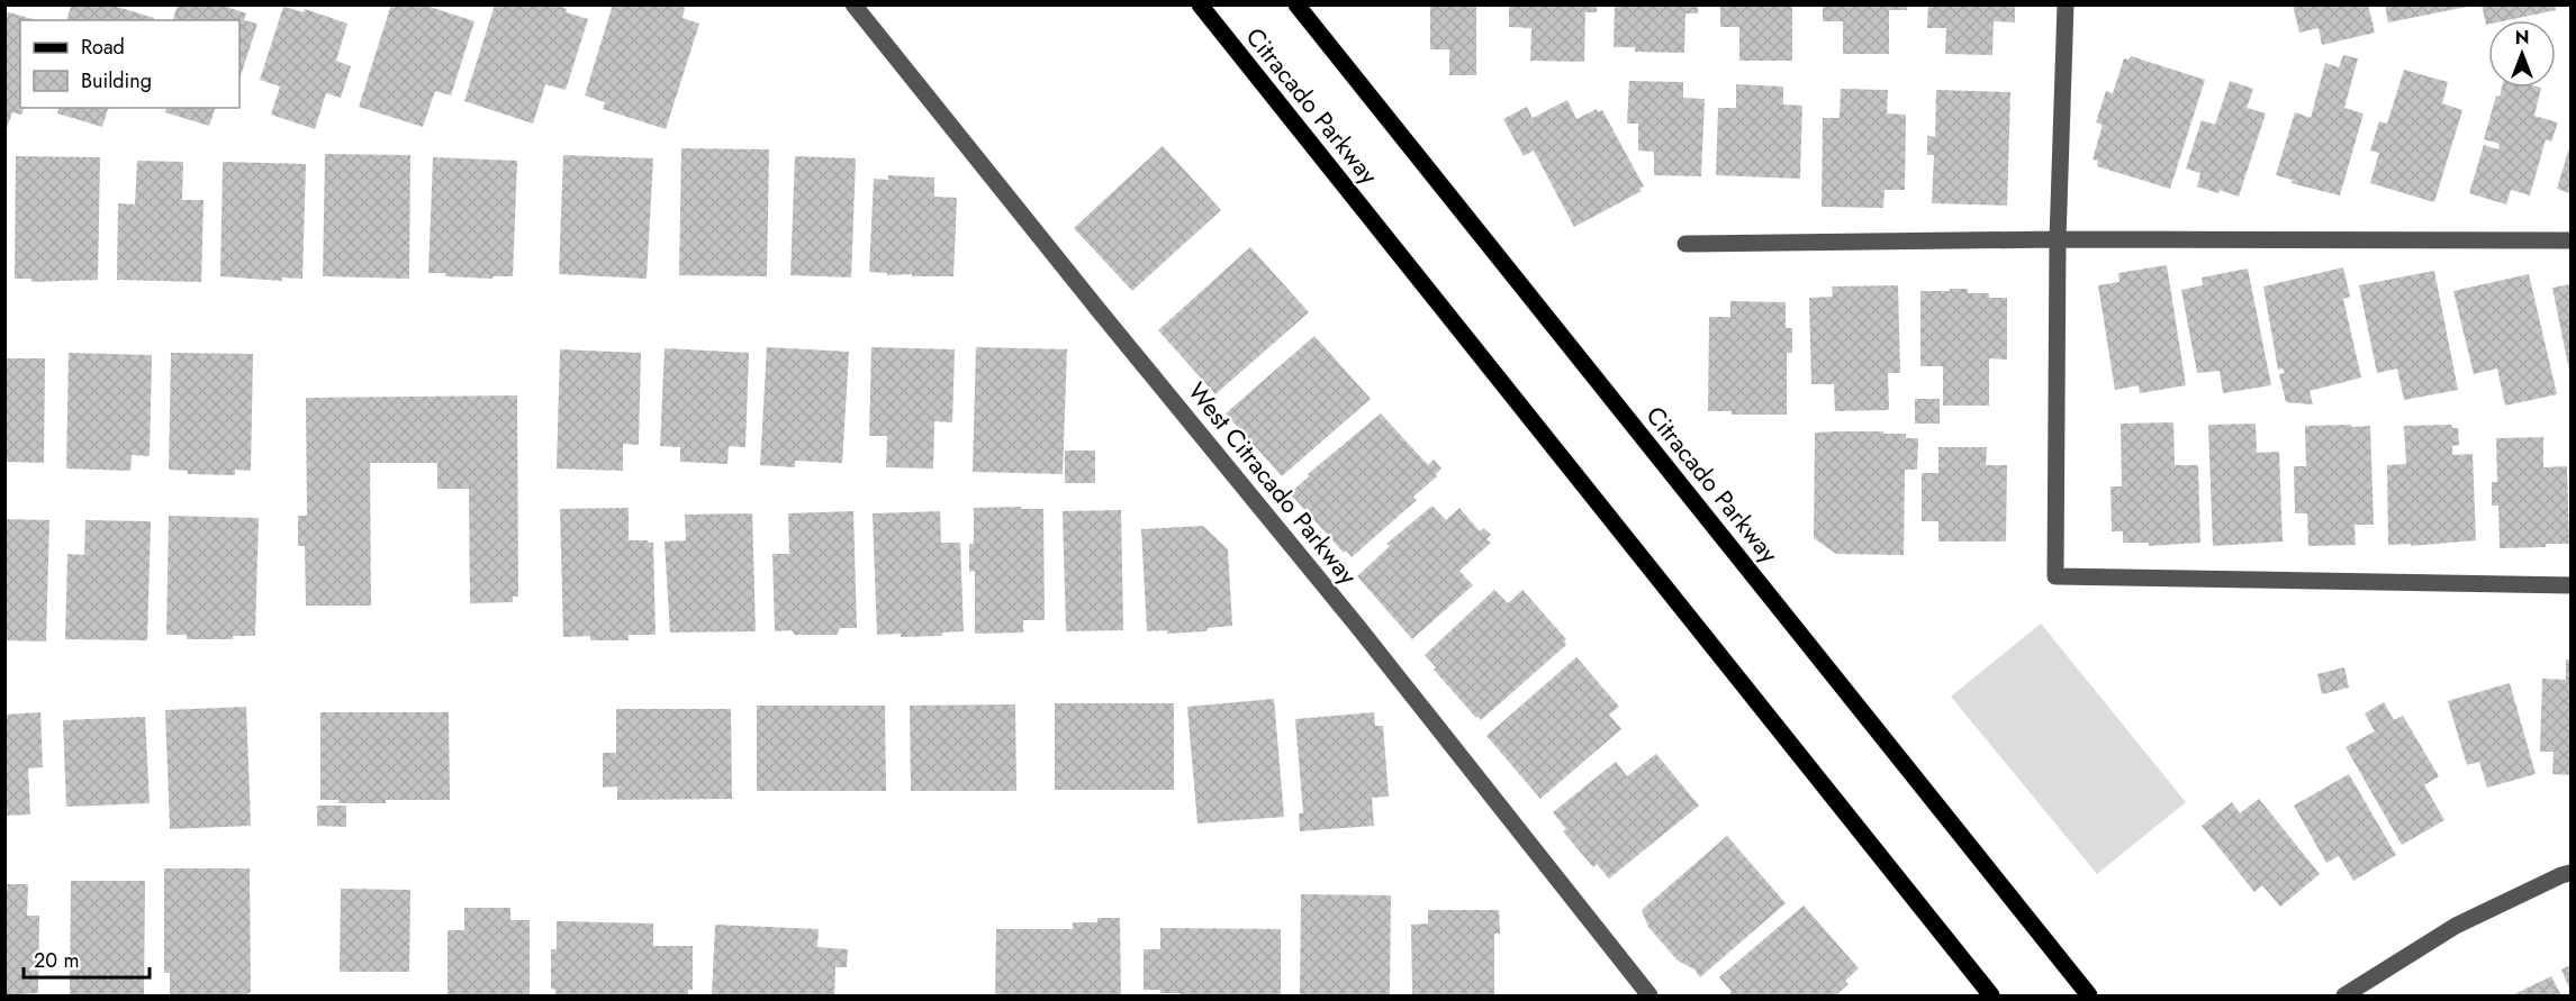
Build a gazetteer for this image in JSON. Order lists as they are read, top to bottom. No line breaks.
{"streets":{"main road":["Citracado Parkway"],"street":["West Citracado Parkway"]},"legend":["Road","Building"],"scale_bar":"20 m","north":"top"}
